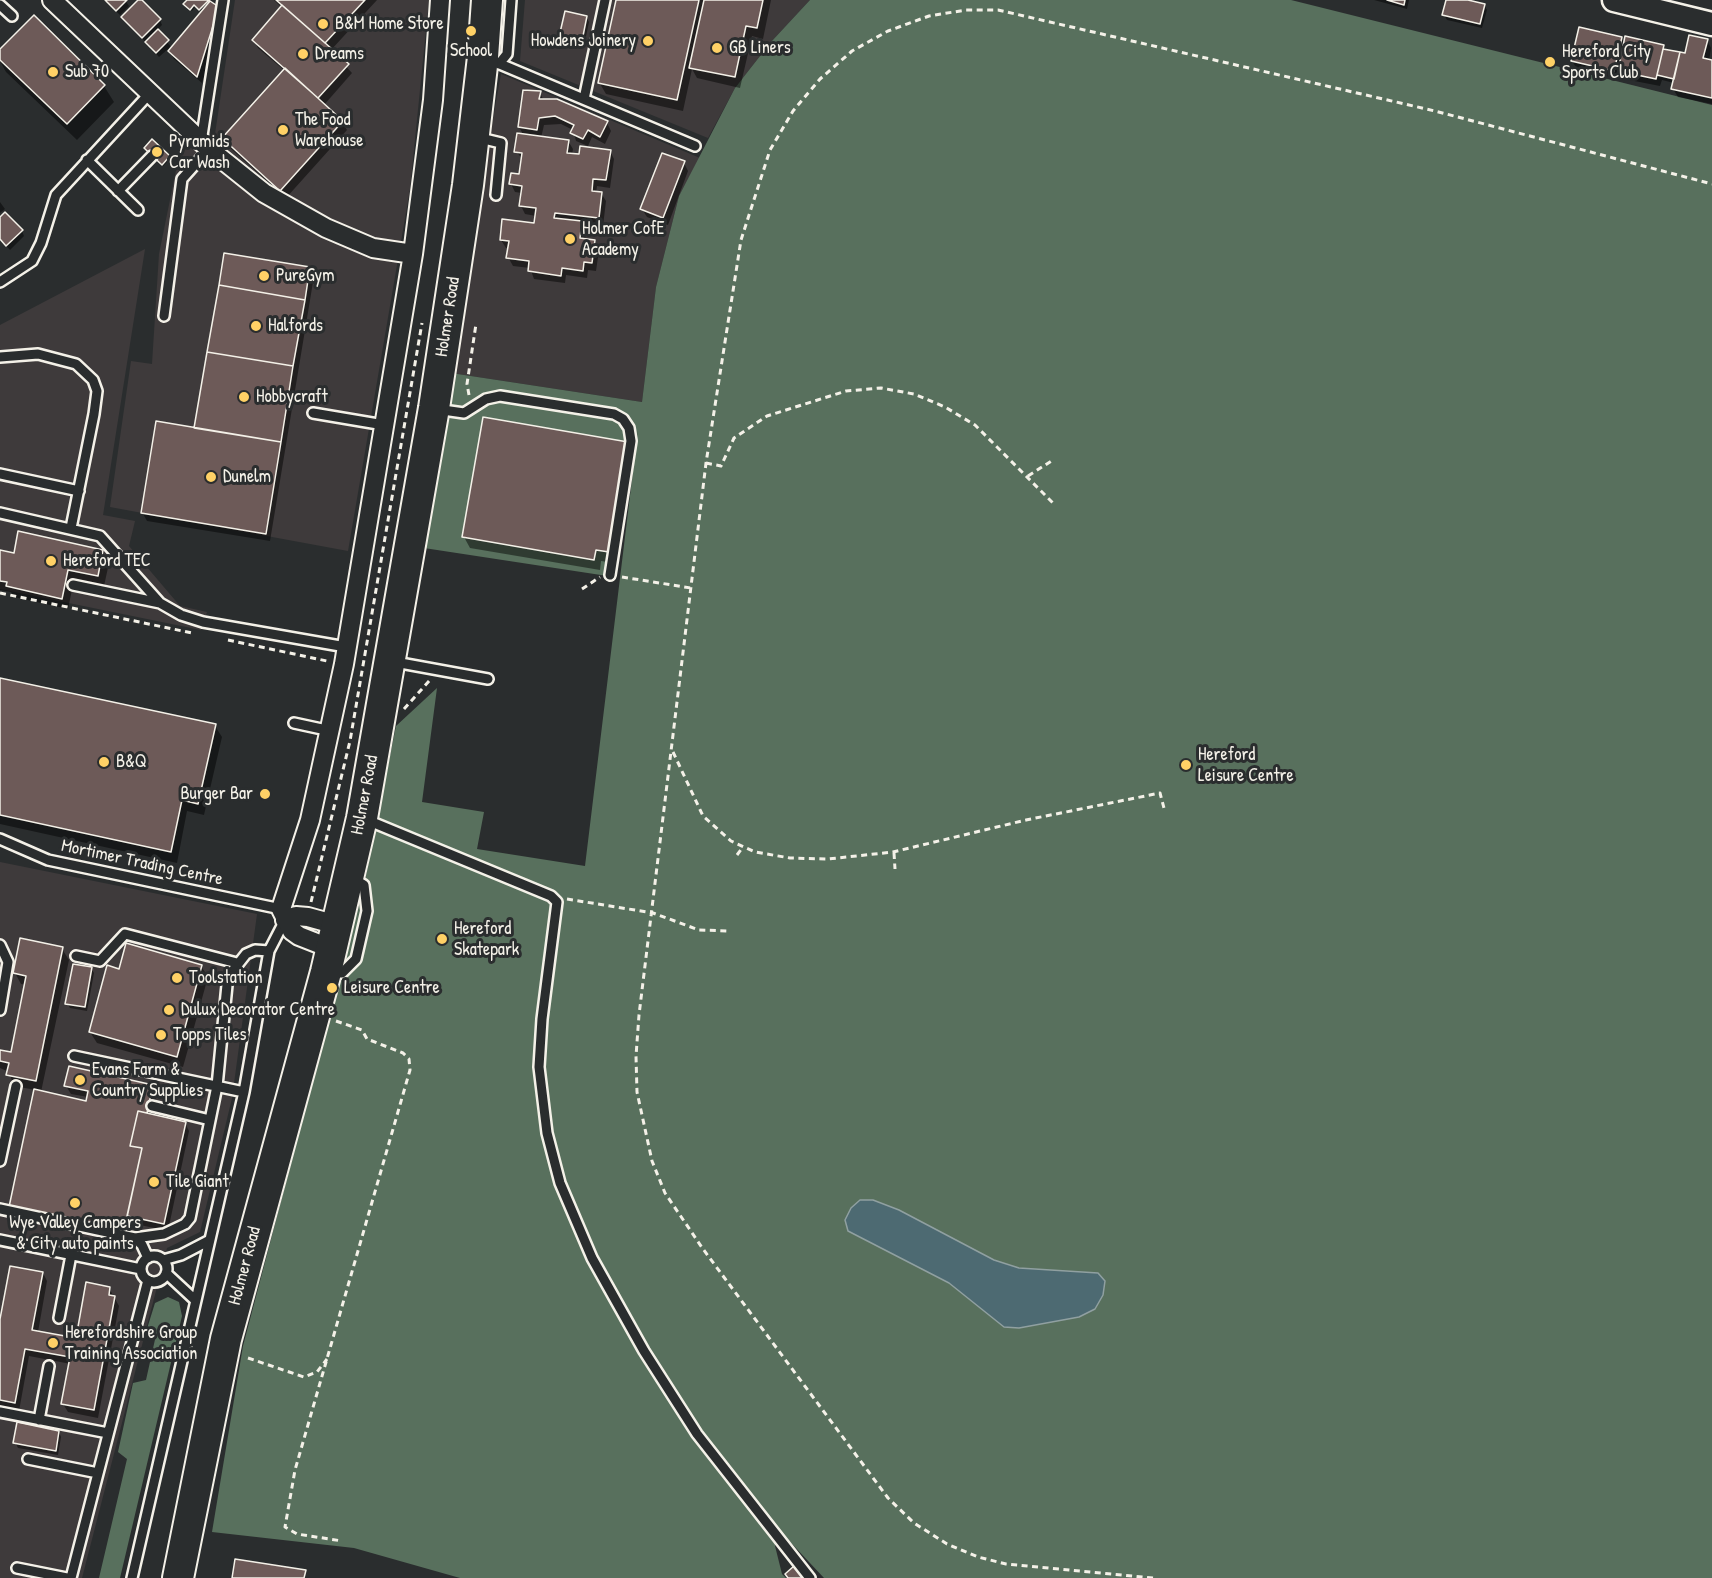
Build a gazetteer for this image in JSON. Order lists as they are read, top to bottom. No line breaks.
{"streets":{"highway":["Holmer Road"],"lane":["Mortimer Trading Centre"]},"places":["B&M Home Store","School","Howdens Joinery","GB Liners","Dreams","Hereford City Sports Club","Sub 70","The Food Warehouse","Pyramids Car Wash","Holmer CofE Academy","PureGym","Halfords","Hobbycraft","Dunelm","Hereford TEC","B&Q","Hereford Leisure Centre","Burger Bar","Hereford Skatepark","Toolstation","Leisure Centre","Dulux Decorator Centre","Topps Tiles","Evans Farm & Country Supplies","Tile Giant","Wye Valley Campers & City auto paints","Herefordshire Group Training Association"]}
